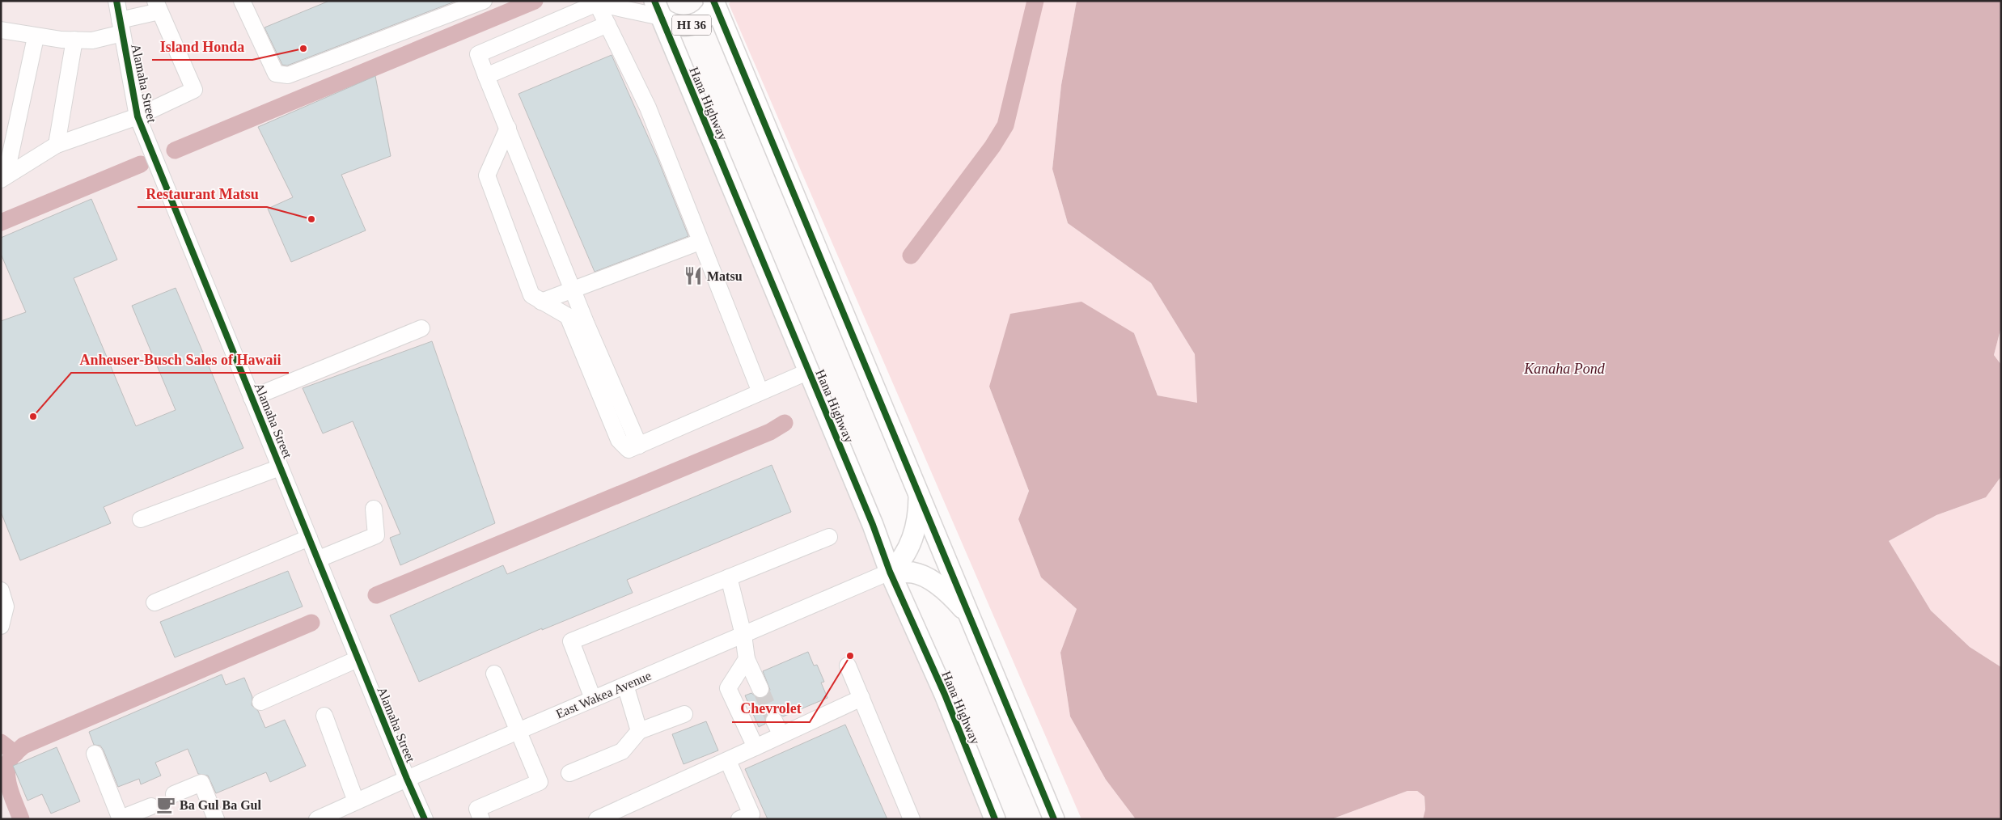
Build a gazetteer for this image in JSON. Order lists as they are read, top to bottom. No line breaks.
{"streets":{"main road":["HI 36","Hana Highway"],"street":["Alamaha Street","East Wakea Avenue"]},"crossings":[["HI 36","Hana Highway"],["HI 36","East Wakea Avenue"],["Alamaha Street","East Wakea Avenue"],["Hana Highway","East Wakea Avenue"]],"water":["Kanaha Pond"],"places":{"other":["Island Honda","Restaurant Matsu","Anheuser-Busch Sales of Hawaii","Chevrolet"],"restaurant":["Matsu"],"cafe":["Ba Gul Ba Gul"]}}
